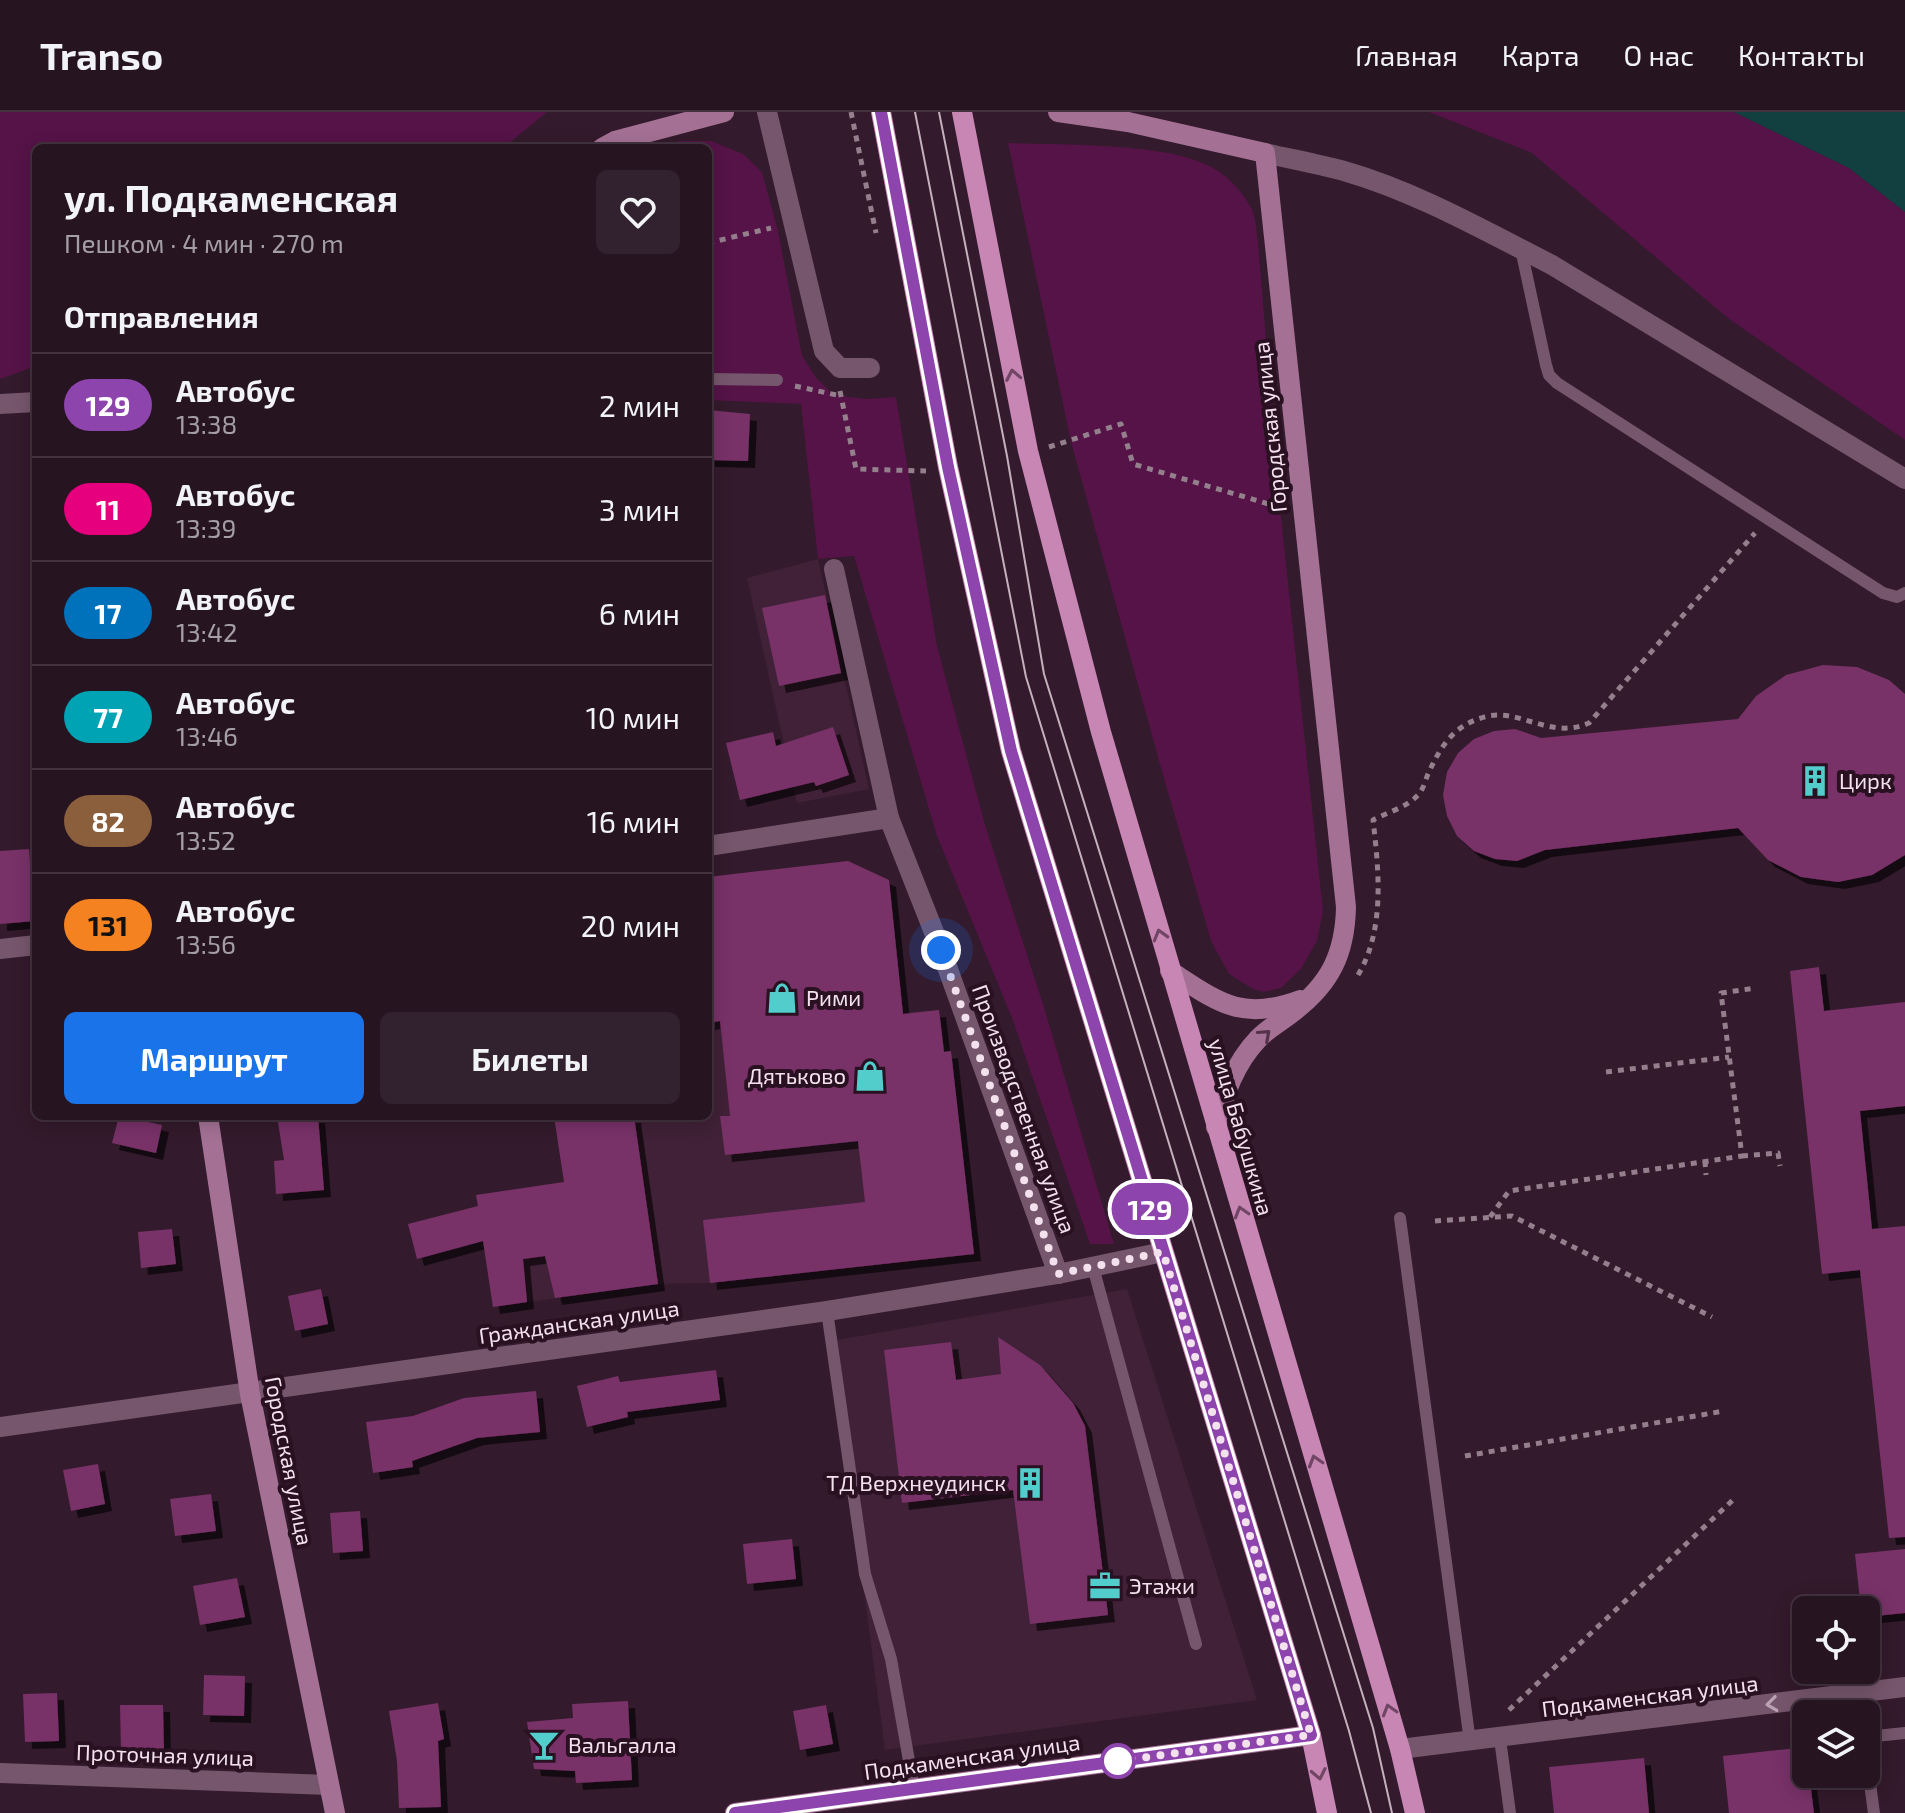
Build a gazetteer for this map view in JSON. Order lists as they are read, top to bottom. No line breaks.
{"streets":{"main road":["улица Бабушкина"],"street":["Городская улица","Производственная улица","Гражданская улица","Подкаменская улица","Проточная улица"]},"crossings":[["Городская улица","улица Бабушкина"],["Городская улица","Гражданская улица"],["Городская улица","Проточная улица"],["Производственная улица","Гражданская улица"],["улица Бабушкина","Подкаменская улица"]],"places":{"building":["Цирк","ТД Верхнеудинск"],"shop":["Рими","Дятьково"],"office":["Этажи"],"bar":["Вальгалла"]},"lines":["bus line 129"],"page":{"header":"Transo","nav":["Главная","Карта","О нас","Контакты"],"on_map":"129","heading":[["ул. Подкаменская","Пешком · 4 мин · 270 m"],"Отправления"],"list":[{"mark":"129","name":"Автобус","note":"13:38","value":"2 мин"},{"mark":"11","name":"Автобус","note":"13:39","value":"3 мин"},{"mark":"17","name":"Автобус","note":"13:42","value":"6 мин"},{"mark":"77","name":"Автобус","note":"13:46","value":"10 мин"},{"mark":"82","name":"Автобус","note":"13:52","value":"16 мин"},{"mark":"131","name":"Автобус","note":"13:56","value":"20 мин"}],"buttons":["Маршрут","Билеты"]}}
